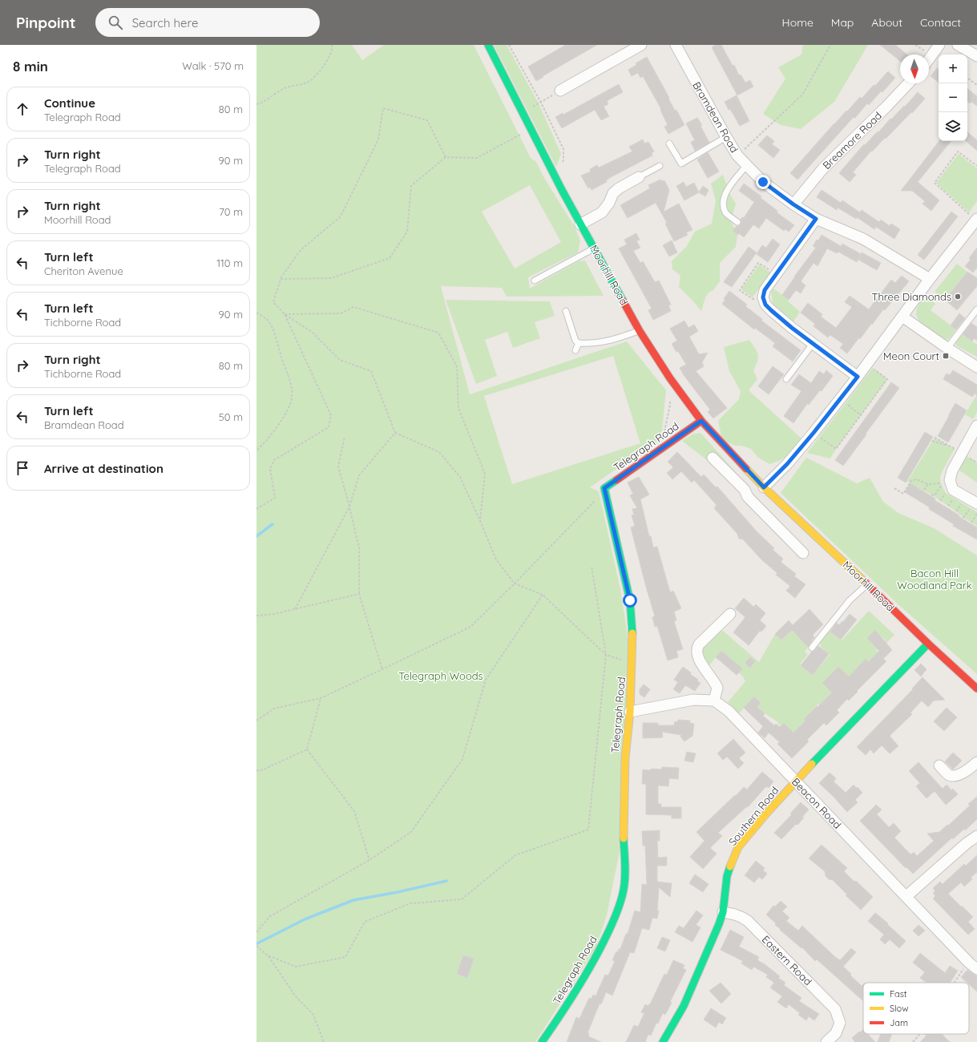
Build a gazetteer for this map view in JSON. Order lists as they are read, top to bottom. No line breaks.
{"streets":{"street":["Bramdean Road","Breamore Road","Moorhill Road","Telegraph Road","Beacon Road","Southern Road","Eastern Road"]},"crossings":[["Bramdean Road","Breamore Road"],["Moorhill Road","Telegraph Road"],["Moorhill Road","Southern Road"],["Beacon Road","Southern Road"],["Southern Road","Eastern Road"]],"parks":["Bacon Hill Woodland Park","Telegraph Woods"],"places":{"other":["Three Diamonds"],"transit":["Meon Court"]},"legend":["Fast","Slow","Jam"],"north":"bottom","page":{"header":"Pinpoint","search":"Search here","nav":["Home","Map","About","Contact"],"heading":["8 min","Walk · 570 m"],"map_buttons":["+","−"],"list":[["Continue","Telegraph Road","80 m"],["Turn right","Telegraph Road","90 m"],["Turn right","Moorhill Road","70 m"],["Turn left","Cheriton Avenue","110 m"],["Turn left","Tichborne Road","90 m"],["Turn right","Tichborne Road","80 m"],["Turn left","Bramdean Road","50 m"],"Arrive at destination"]}}
